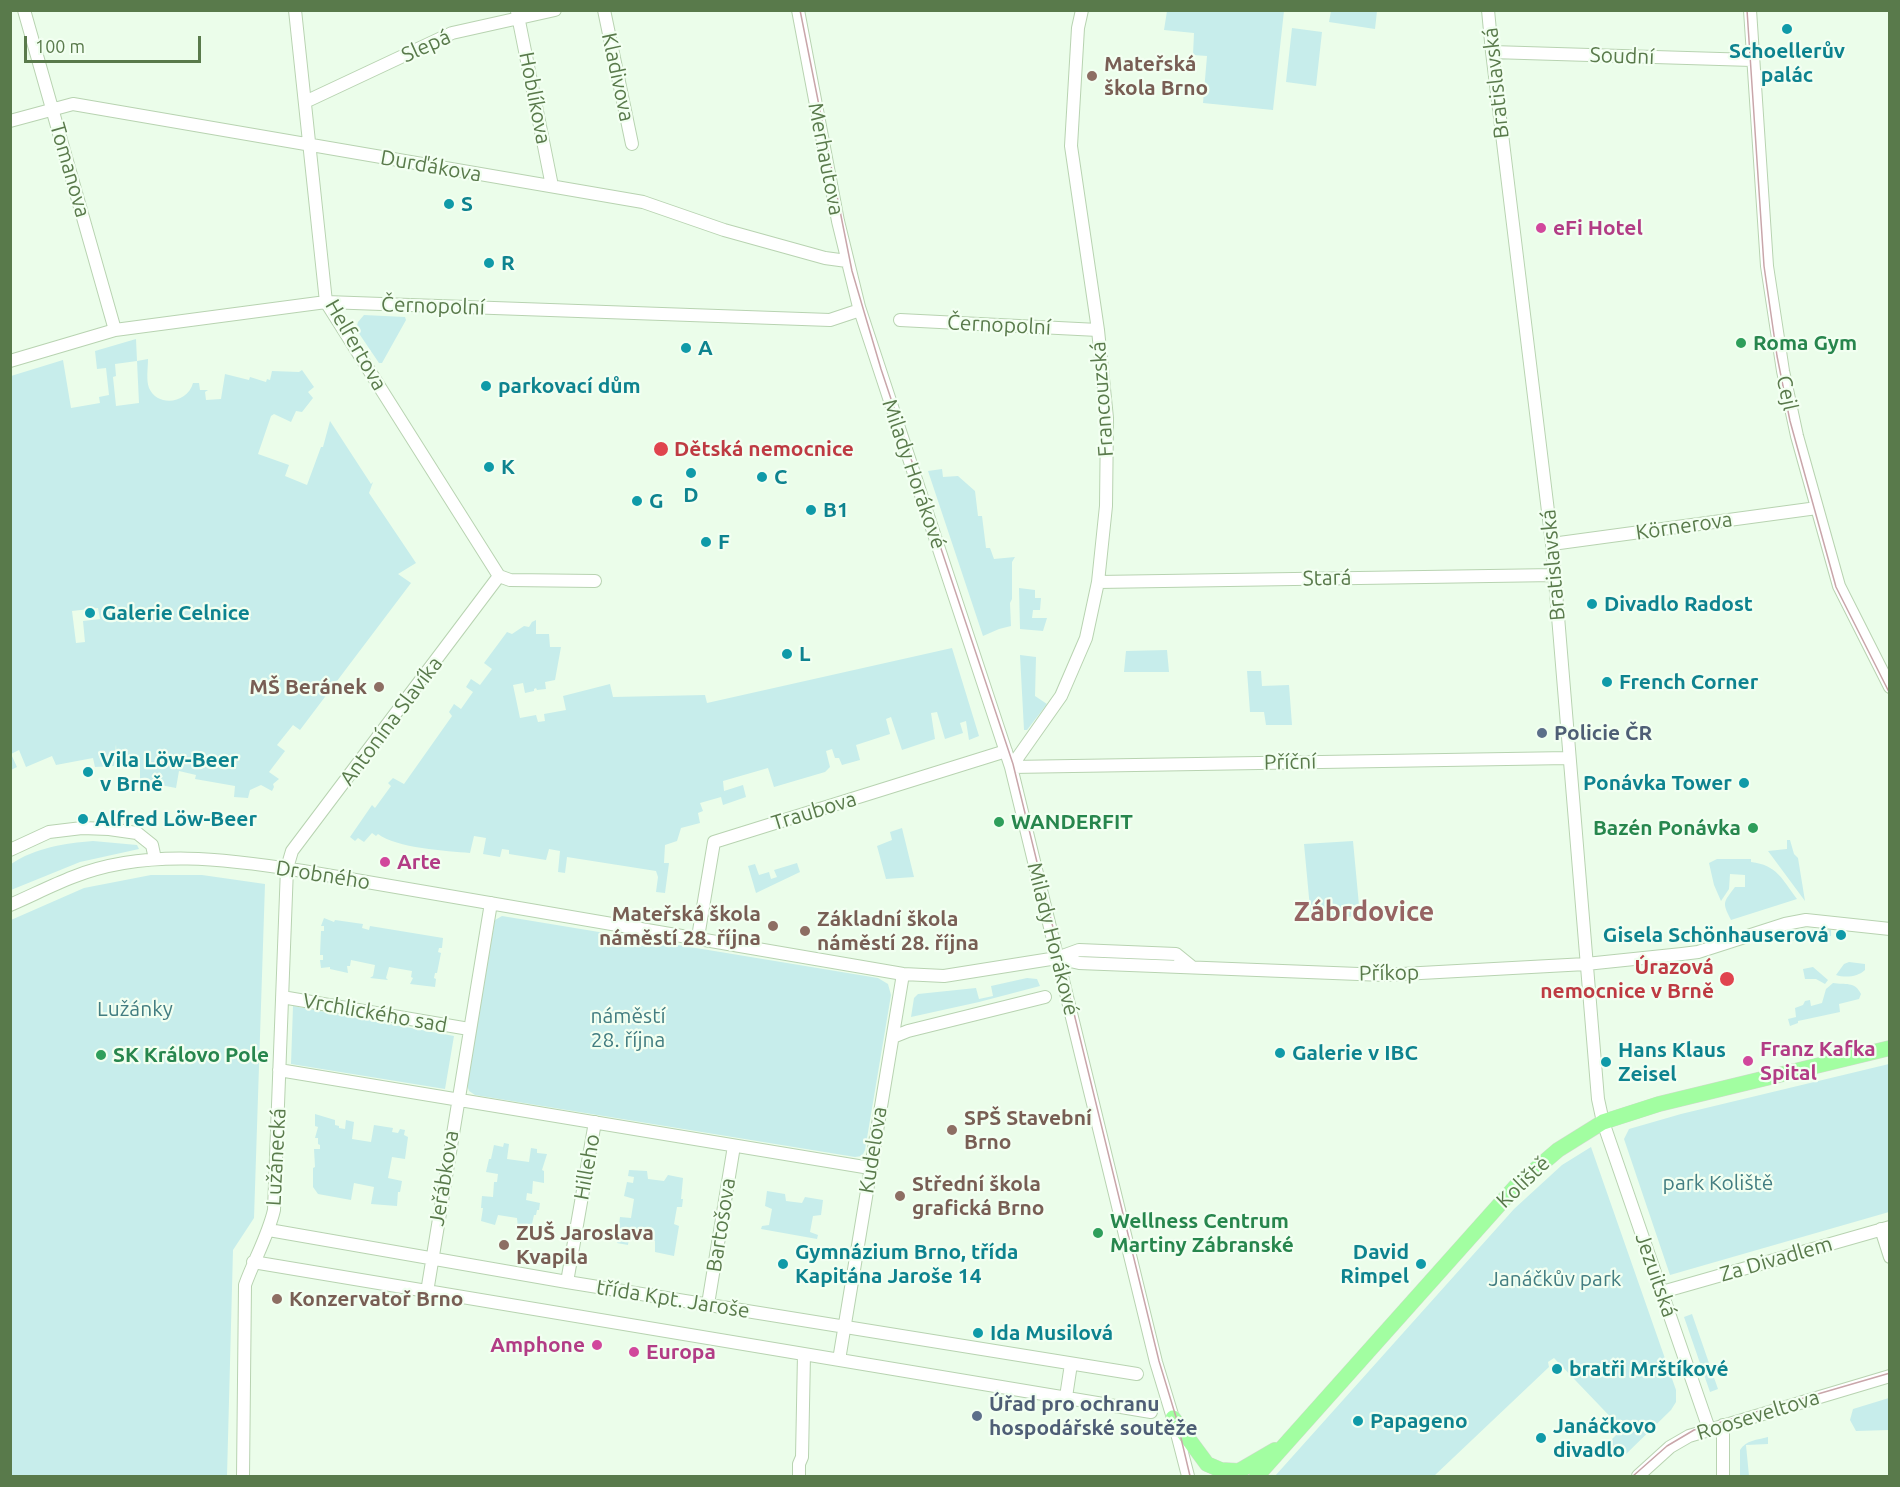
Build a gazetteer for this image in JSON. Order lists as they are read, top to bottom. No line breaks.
{"streets":{"main road":["Koliště"],"street":["Slepá","Soudní","Kladivova","Bratislavská","Hoblíkova","Merhautova","Durďákova","Tomanova","Černopolní","Helfertova","Cejl","Francouzská","Milady Horákové","Körnerova","Stará","Antonína Slavíka","Příční","Traubova","Drobného","Příkop","Vrchlického sad","Kudelova","Lužánecká","Hilleho","Jeřábkova","Bartošova","Za Divadlem","Jezuitská","třída Kpt. Jaroše","Rooseveltova"]},"crossings":[["Slepá","Hoblíkova"],["Slepá","Helfertova"],["Soudní","Bratislavská"],["Soudní","Cejl"],["Bratislavská","Körnerova"],["Bratislavská","Stará"],["Bratislavská","Příční"],["Bratislavská","Příkop"],["Bratislavská","Koliště"],["Bratislavská","Jezuitská"],["Hoblíkova","Durďákova"],["Merhautova","Durďákova"],["Merhautova","Černopolní"],["Merhautova","Milady Horákové"],["Durďákova","Tomanova"],["Durďákova","Helfertova"],["Tomanova","Černopolní"],["Černopolní","Helfertova"],["Černopolní","Francouzská"],["Černopolní","Milady Horákové"],["Helfertova","Antonína Slavíka"],["Cejl","Körnerova"],["Francouzská","Milady Horákové"],["Francouzská","Stará"],["Francouzská","Příční"],["Milady Horákové","Příční"],["Milady Horákové","Traubova"],["Milady Horákové","Příkop"],["Antonína Slavíka","Drobného"],["Antonína Slavíka","Lužánecká"],["Drobného","Lužánecká"],["Vrchlického sad","Lužánecká"],["Kudelova","třída Kpt. Jaroše"],["Lužánecká","třída Kpt. Jaroše"],["Hilleho","třída Kpt. Jaroše"],["Jeřábkova","třída Kpt. Jaroše"],["Koliště","Jezuitská"],["Bartošova","třída Kpt. Jaroše"],["Za Divadlem","Jezuitská"],["Jezuitská","Rooseveltova"]],"districts":["Zábrdovice"],"parks":["Lužánky","náměstí 28. října","park Koliště","Janáčkův park"],"places":["Schoellerův palác","Mateřská škola Brno","S","eFi Hotel","R","Roma Gym","A","parkovací dům","Dětská nemocnice","K","D","C","G","B1","F","Divadlo Radost","Galerie Celnice","L","French Corner","MŠ Beránek","Policie ČR","Vila Löw-Beer v Brně","Ponávka Tower","Alfred Löw-Beer","WANDERFIT","Bazén Ponávka","Arte","Mateřská škola náměstí 28. října","Základní škola náměstí 28. října","Gisela Schönhauserová","Úrazová nemocnice v Brně","Galerie v IBC","SK Královo Pole","Franz Kafka Spital","Hans Klaus Zeisel","SPŠ Stavební Brno","Střední škola grafická Brno","Wellness Centrum Martiny Zábranské","ZUŠ Jaroslava Kvapila","Gymnázium Brno, třída Kapitána Jaroše 14","David Rimpel","Konzervatoř Brno","Ida Musilová","Amphone","Europa","bratři Mrštíkové","Úřad pro ochranu hospodářské soutěže","Papageno","Janáčkovo divadlo"],"scale_bar":"100 m"}
